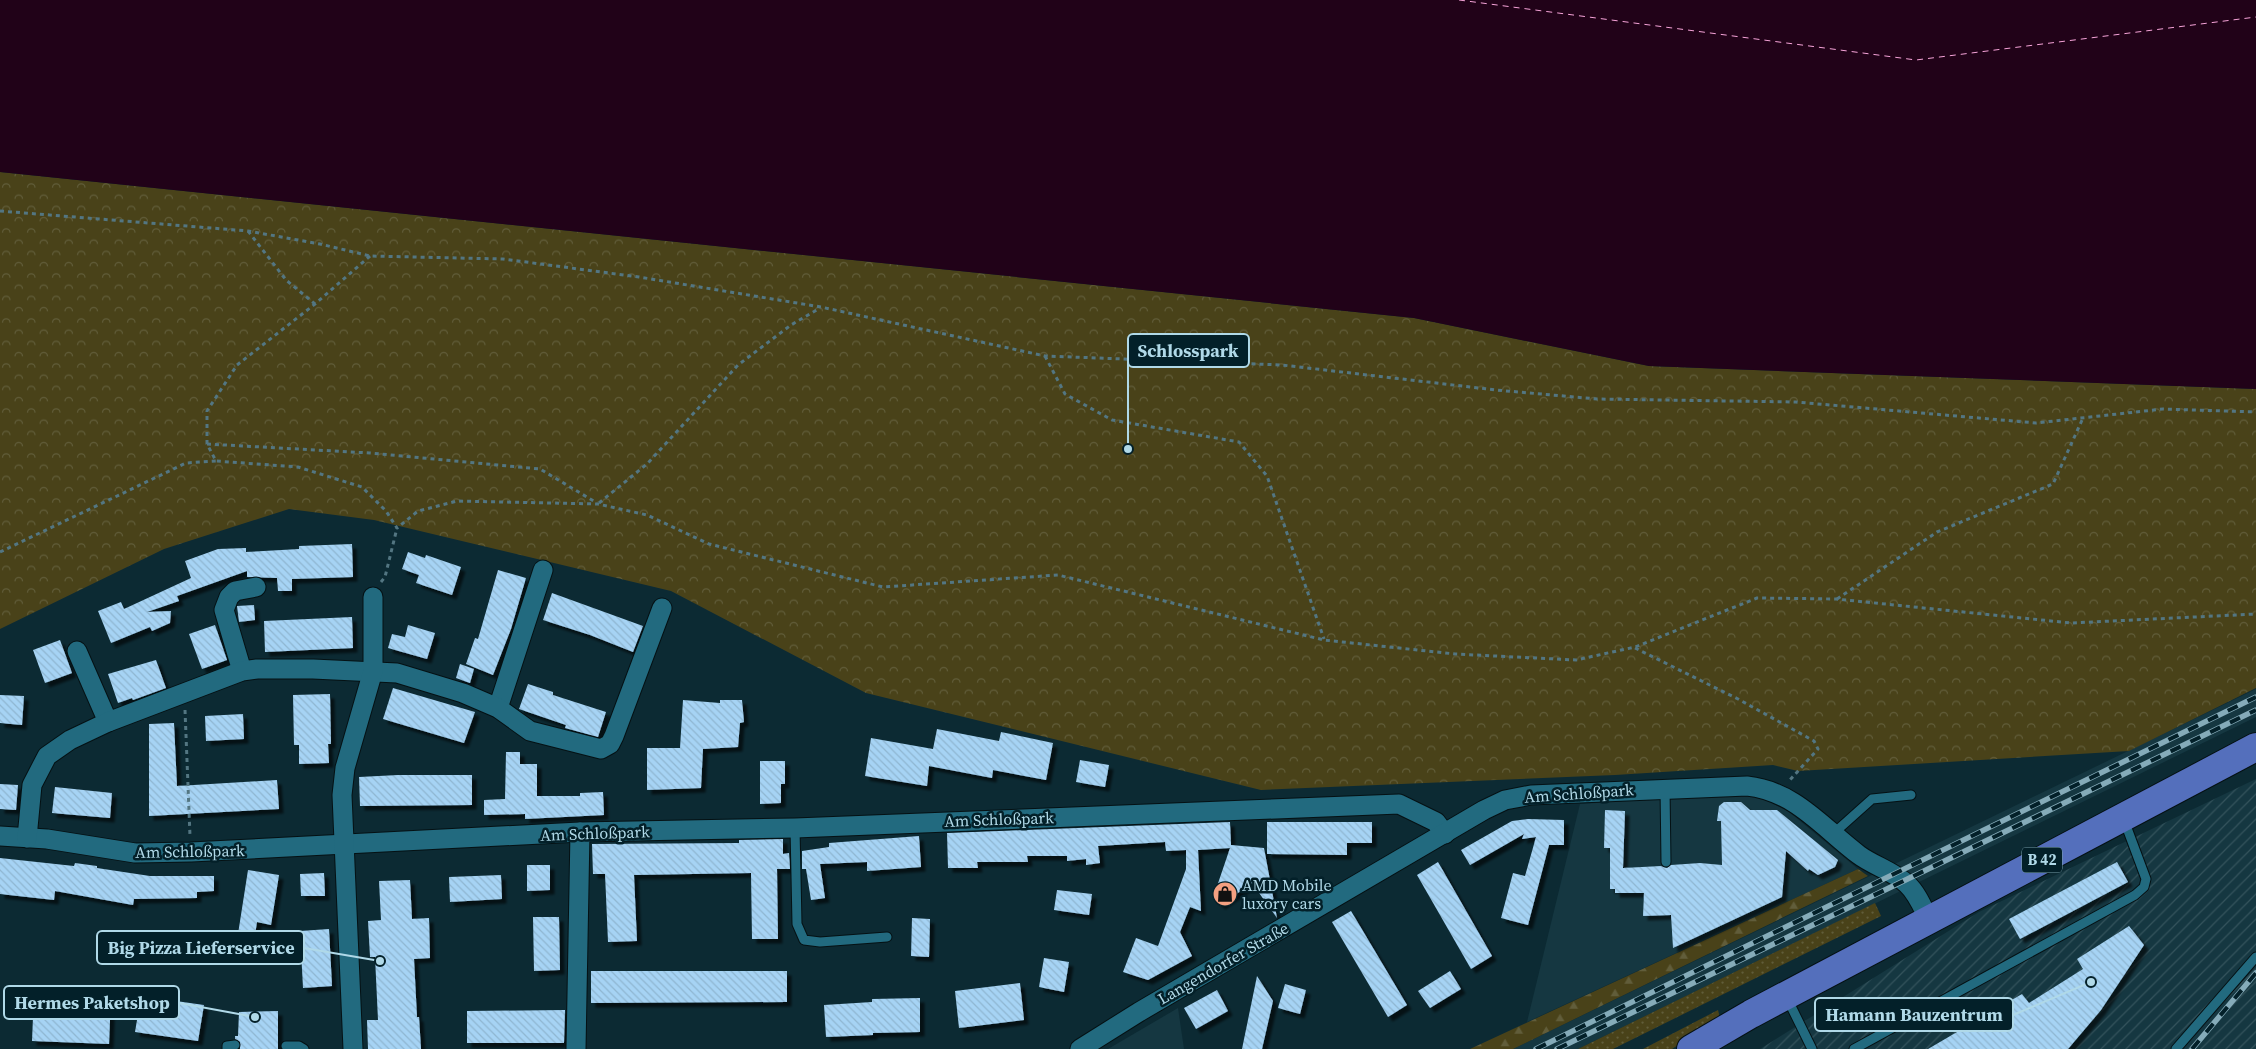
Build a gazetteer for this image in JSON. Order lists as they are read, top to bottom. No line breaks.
{"streets":{"main road":["B 42"],"street":["Am Schloßpark","Langendorfer Straße"]},"crossings":[["Am Schloßpark","B 42"],["Am Schloßpark","Langendorfer Straße"]],"places":{"other":["Schlosspark","Big Pizza Lieferservice","Hamann Bauzentrum","Hermes Paketshop"],"shop":["AMD Mobile luxory cars"]}}
